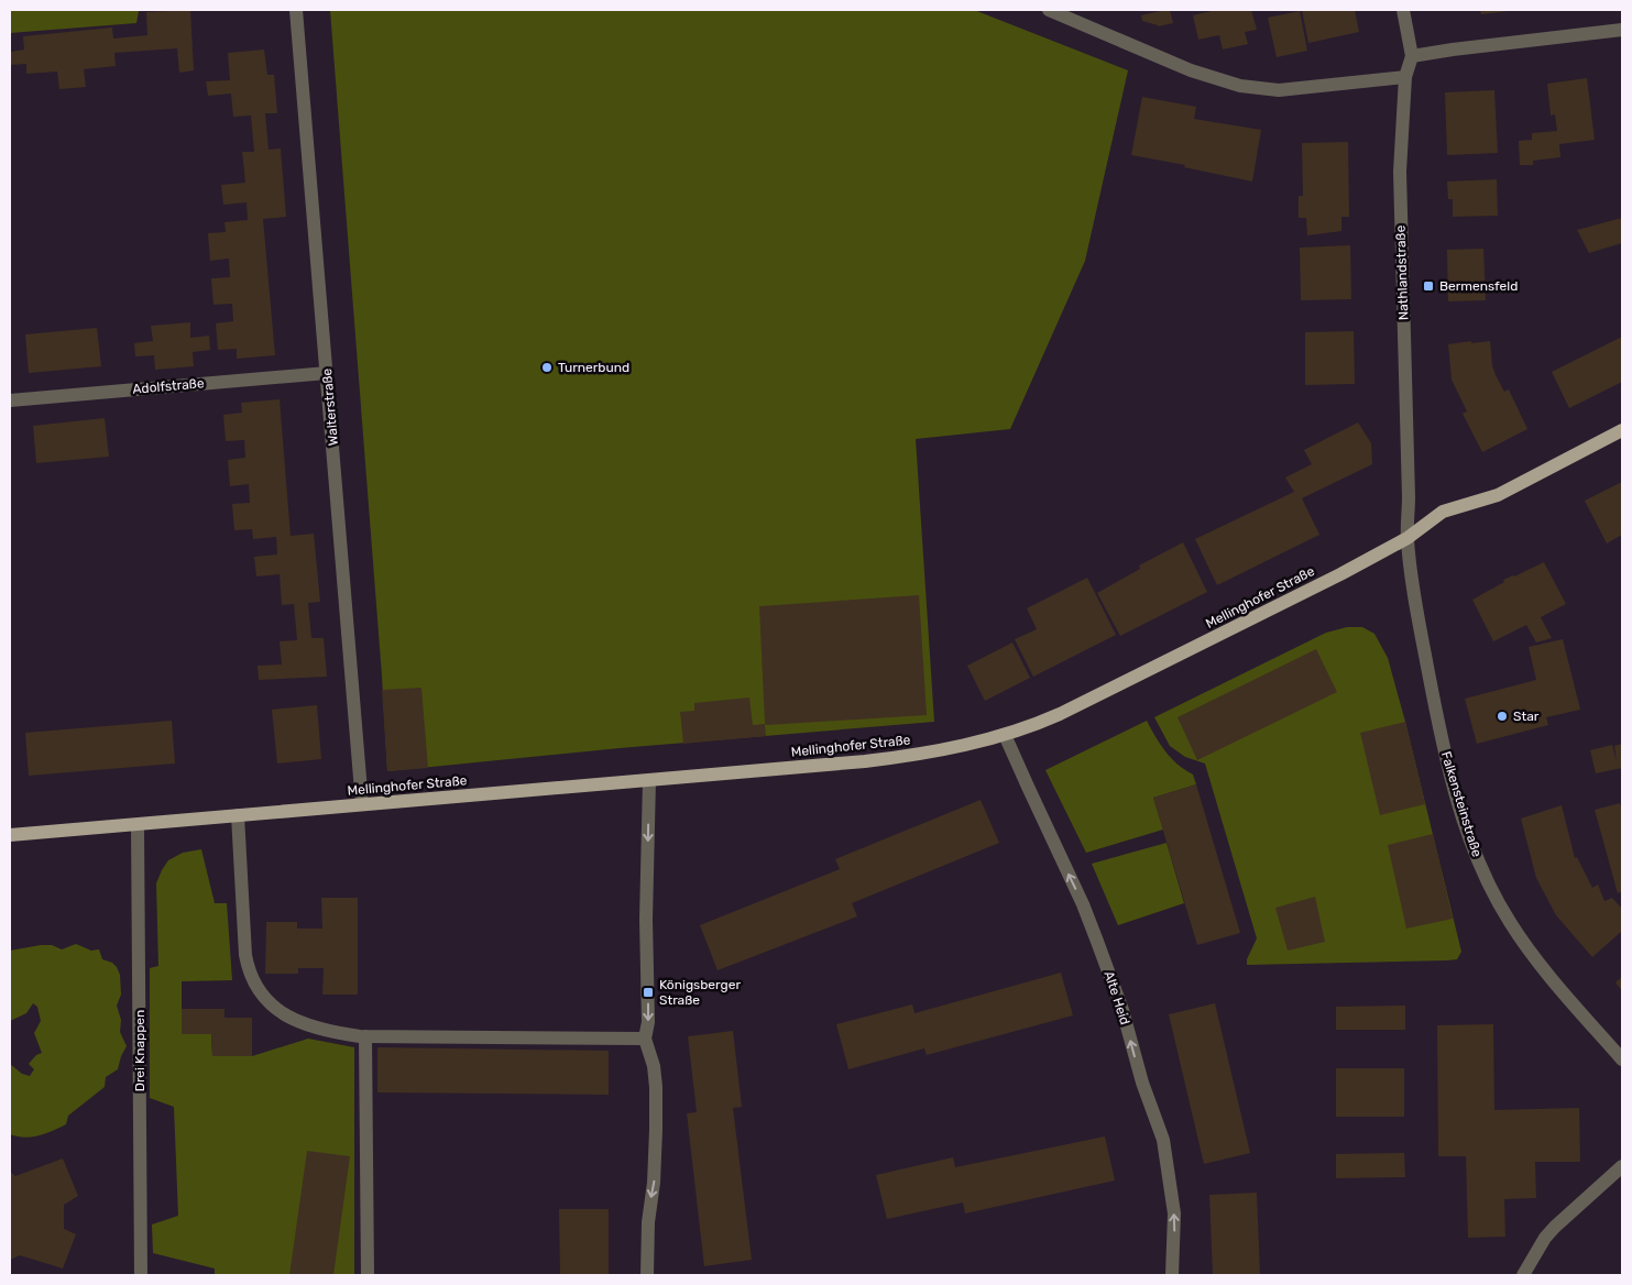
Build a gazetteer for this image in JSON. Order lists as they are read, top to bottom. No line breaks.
{"streets":{"main road":["Mellinghofer Straße"],"street":["Nathlandstraße","Adolfstraße","Walterstraße","Falkensteinstraße","Alte Heid","Drei Knappen"]},"crossings":[["Nathlandstraße","Mellinghofer Straße"],["Nathlandstraße","Falkensteinstraße"],["Adolfstraße","Walterstraße"],["Walterstraße","Mellinghofer Straße"],["Mellinghofer Straße","Falkensteinstraße"],["Mellinghofer Straße","Alte Heid"],["Mellinghofer Straße","Drei Knappen"]],"one_way":["Alte Heid"],"places":{"transit":["Bermensfeld","Königsberger Straße"],"other":["Turnerbund","Star"]}}
